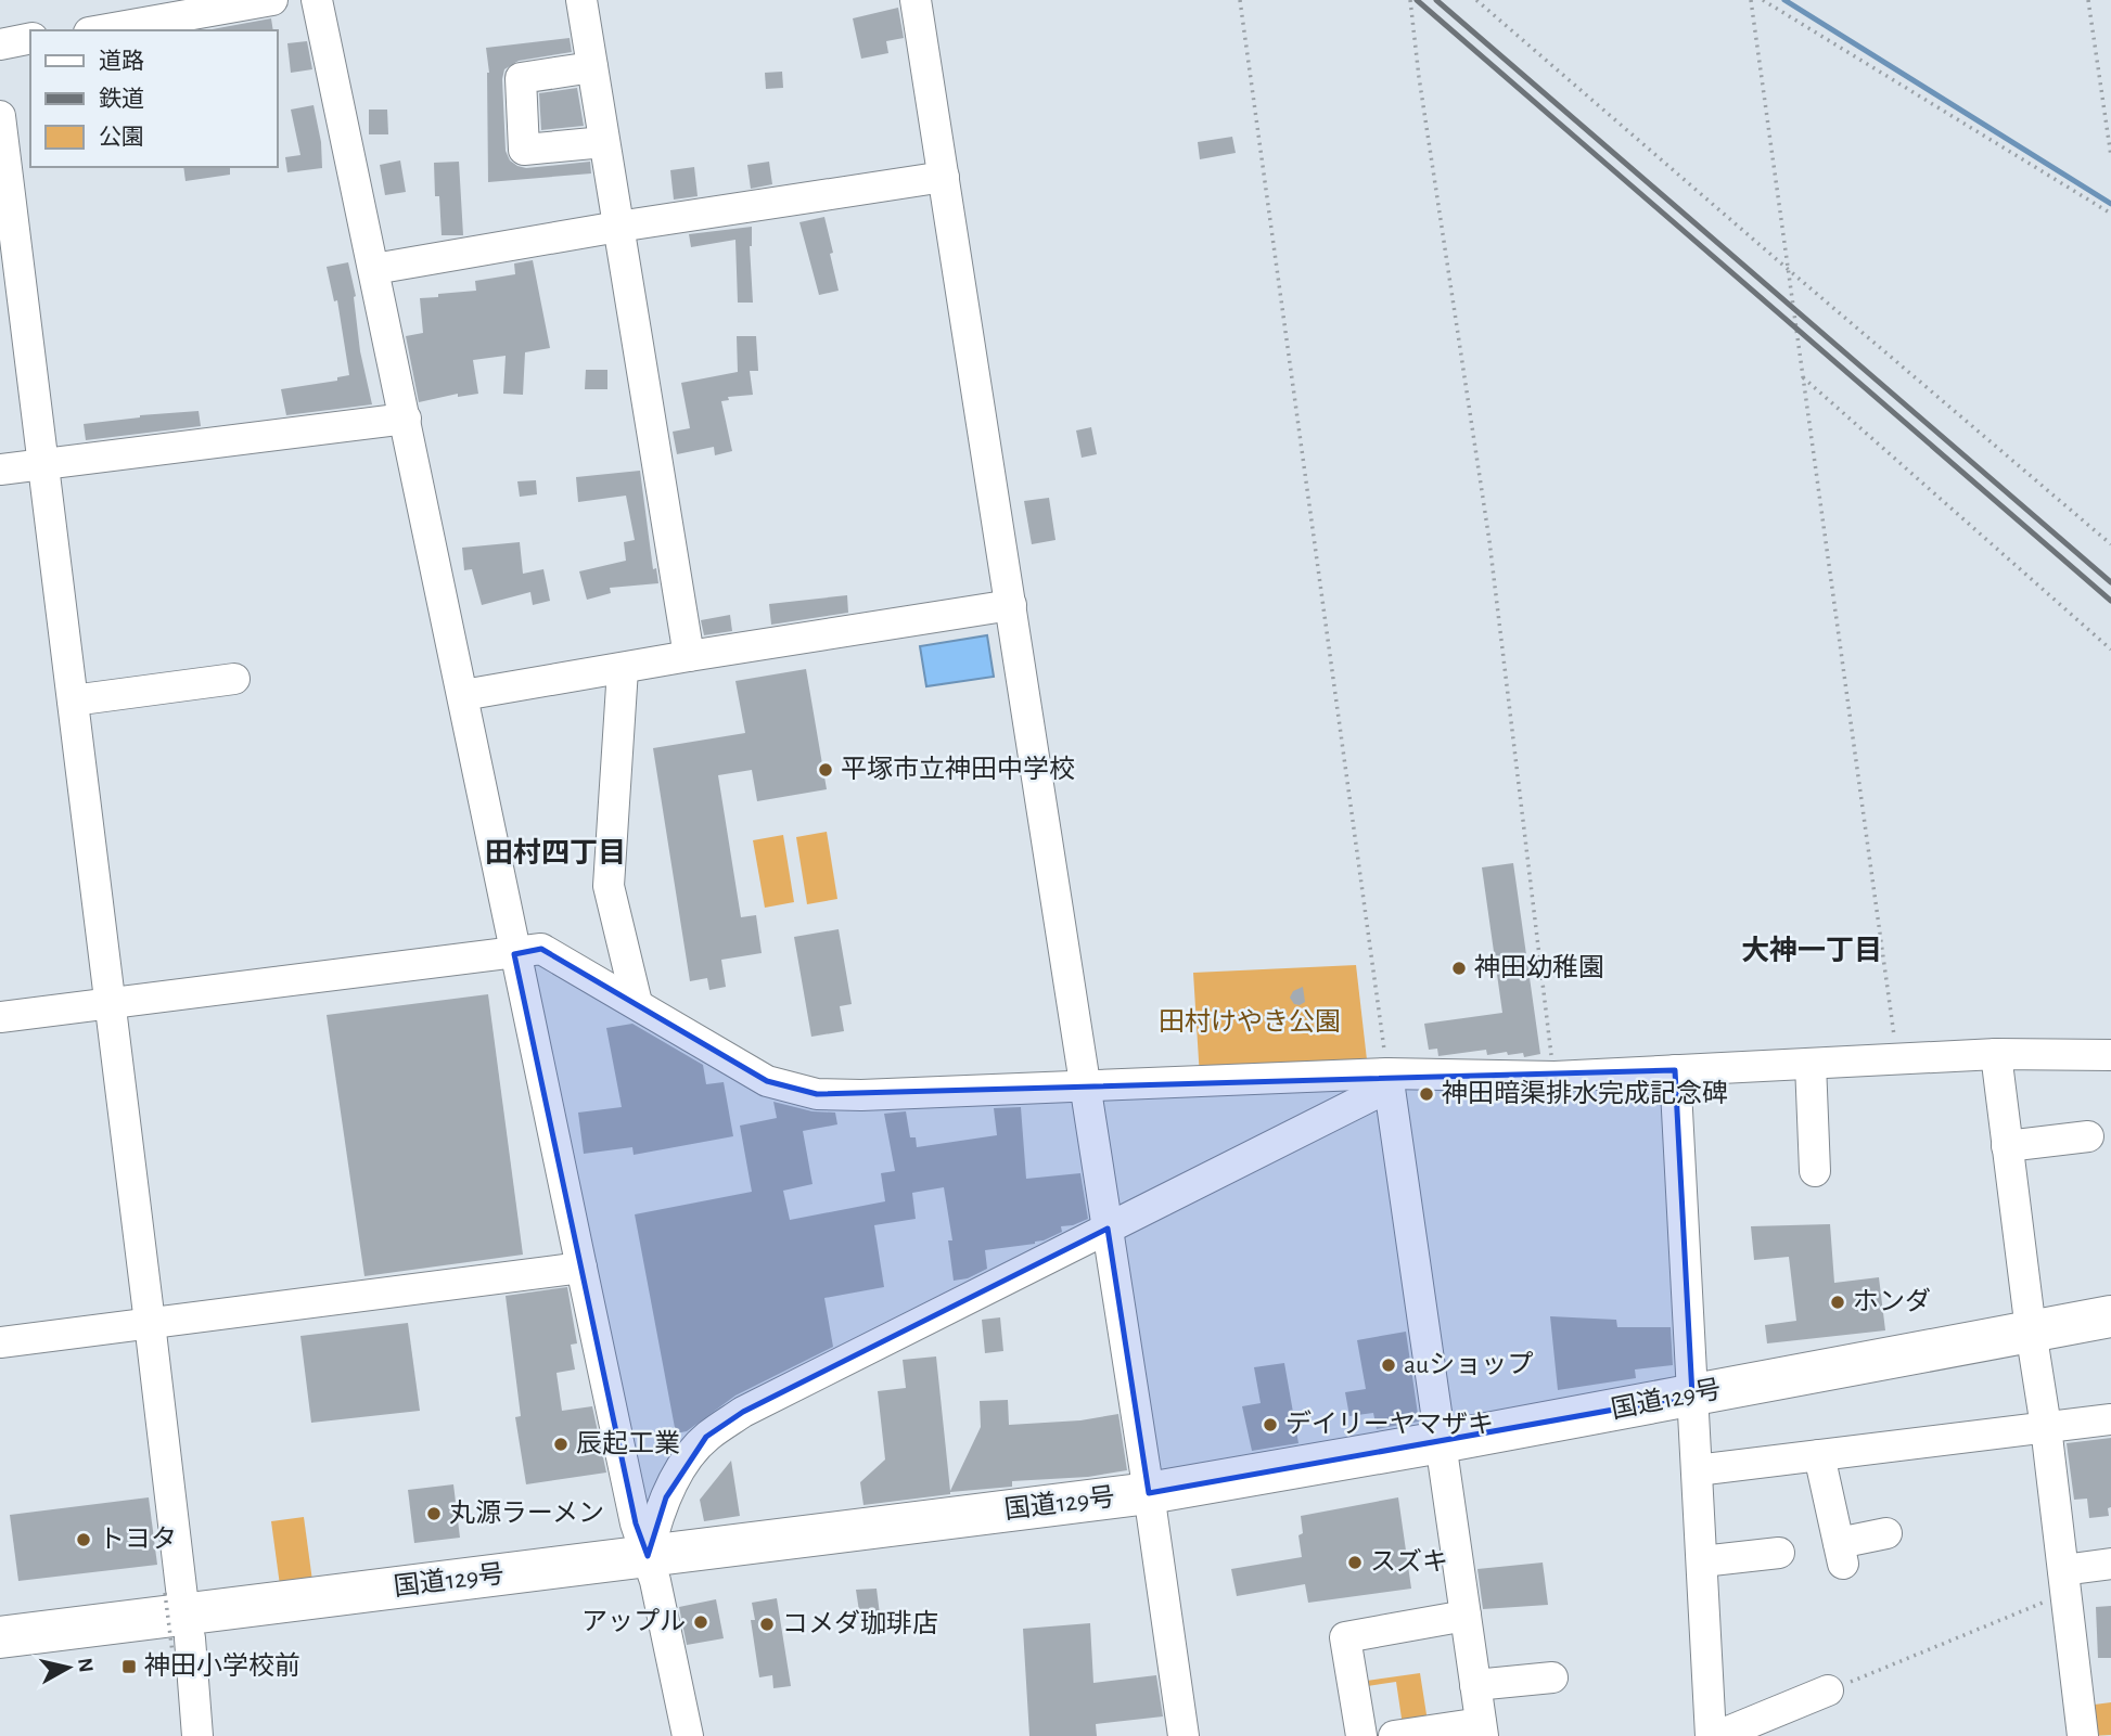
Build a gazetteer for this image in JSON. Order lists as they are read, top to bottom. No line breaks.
{"streets":{"highway":["国道129号"]},"districts":["田村四丁目","大神一丁目"],"parks":["田村けやき公園"],"places":{"other":["平塚市立神田中学校","神田幼稚園","神田暗渠排水完成記念碑","ホンダ","auショップ","デイリーヤマザキ","辰起工業","丸源ラーメン","トヨタ","スズキ","アップル","コメダ珈琲店"],"transit":["神田小学校前"]},"legend":["道路","鉄道","公園"],"north":"right"}
